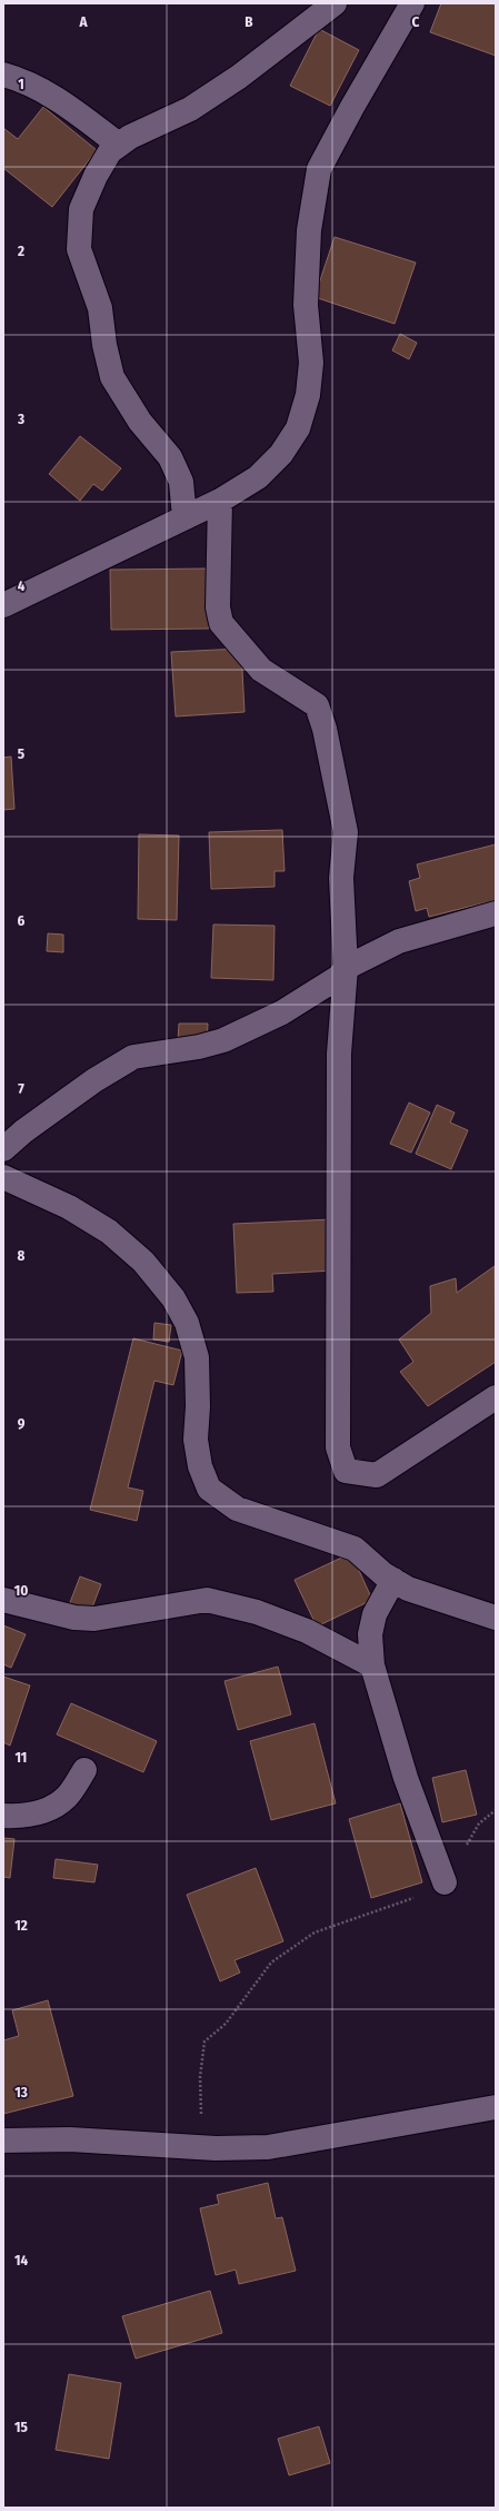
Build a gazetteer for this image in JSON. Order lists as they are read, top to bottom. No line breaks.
{"grid":{"columns":["A","B","C"],"rows":["1","2","3","4","5","6","7","8","9","10","11","12","13","14","15"]}}
